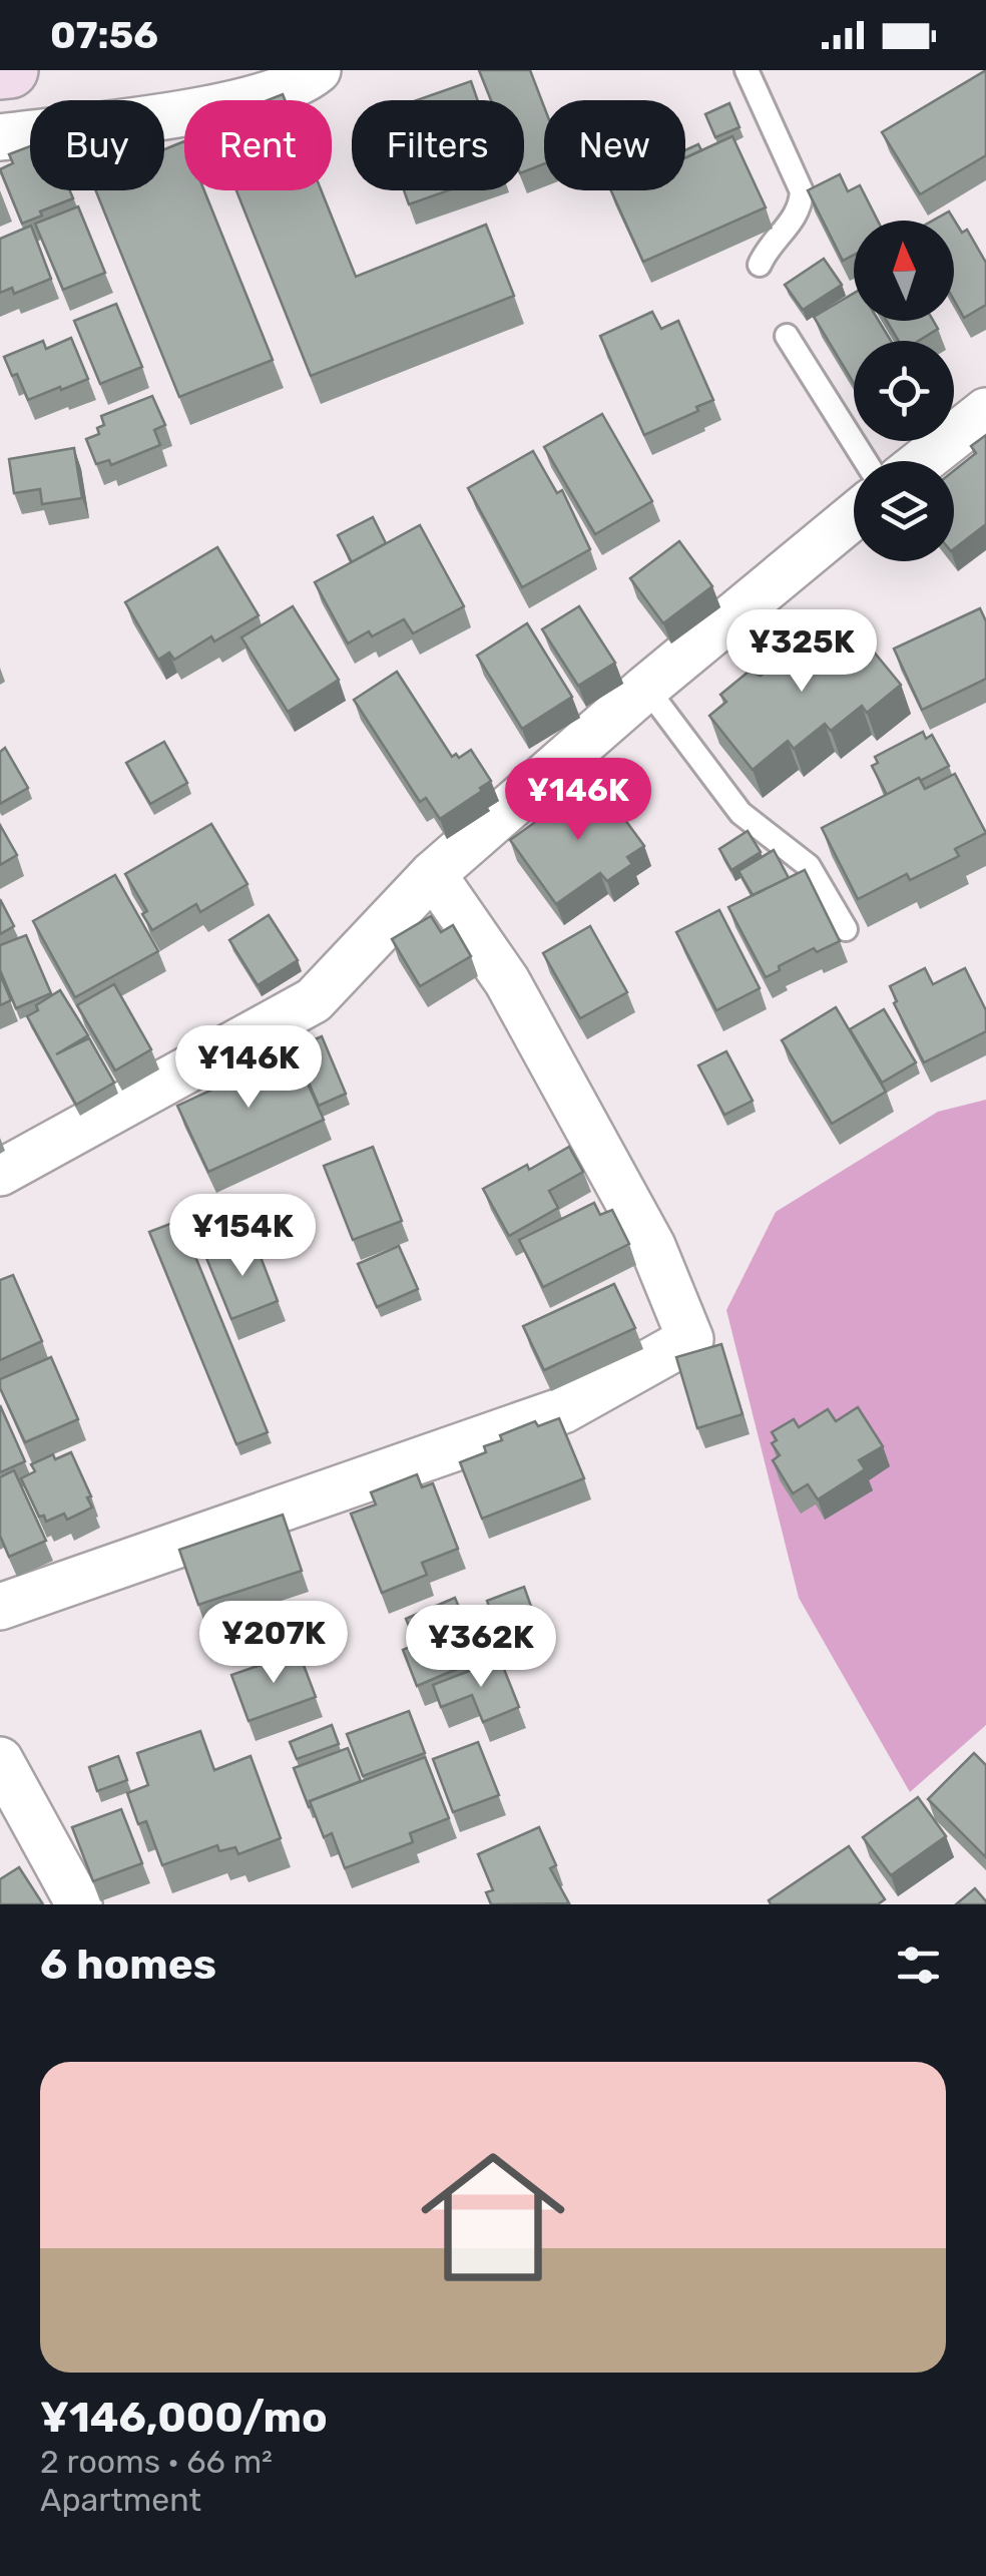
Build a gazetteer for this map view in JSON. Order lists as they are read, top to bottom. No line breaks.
{"north":"top","page":{"status":"07:56","chip":["Buy","Rent","Filters","New"],"price":["¥325K","¥146K","¥146K","¥154K","¥207K","¥362K"],"heading":"6 homes","list":[{"name":"¥146,000/mo","note":"2 rooms · 66 m² · Apartment"}]}}
